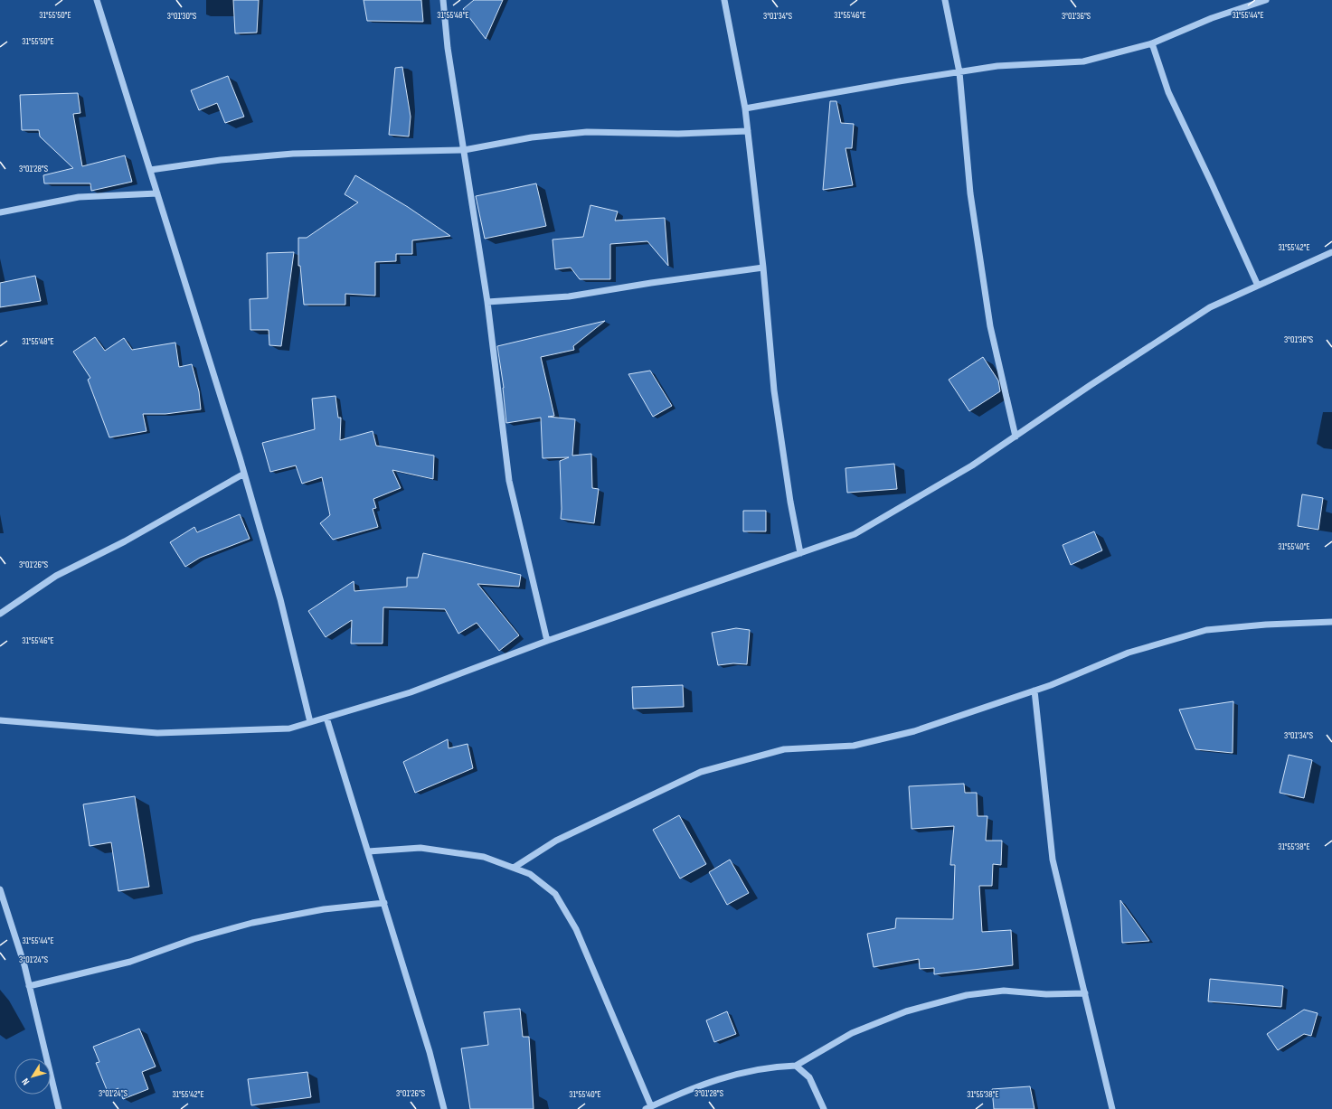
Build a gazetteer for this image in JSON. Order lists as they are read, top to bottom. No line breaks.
{"north":"bottom left","coordinates":["31°55'50\"E","31°55'48\"E","31°55'46\"E","31°55'44\"E","3°01'30\"S","3°01'34\"S","3°01'36\"S","3°01'28\"S","31°55'42\"E","31°55'40\"E","3°01'26\"S","31°55'38\"E","3°01'24\"S"]}
